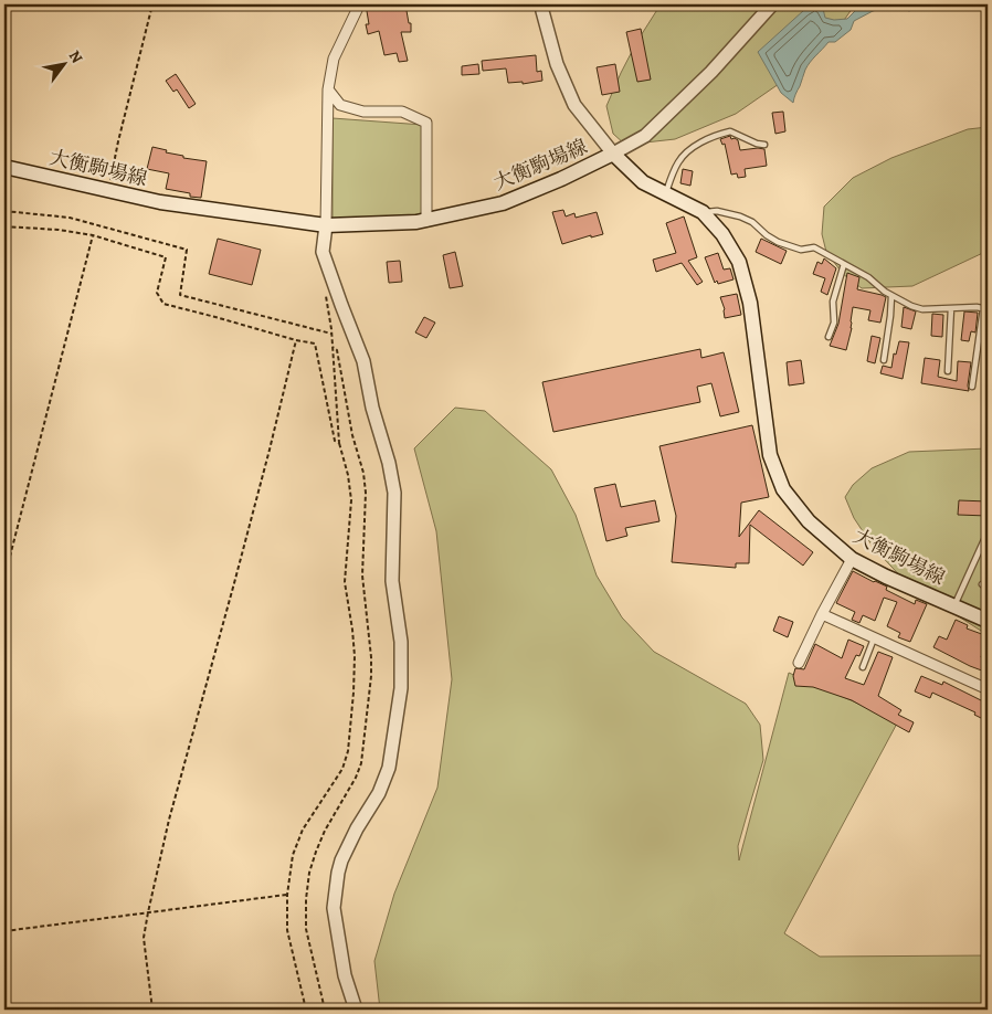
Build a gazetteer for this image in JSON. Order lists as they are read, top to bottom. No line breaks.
{"streets":{"main road":["大衡駒場線"]},"north":"top right"}
